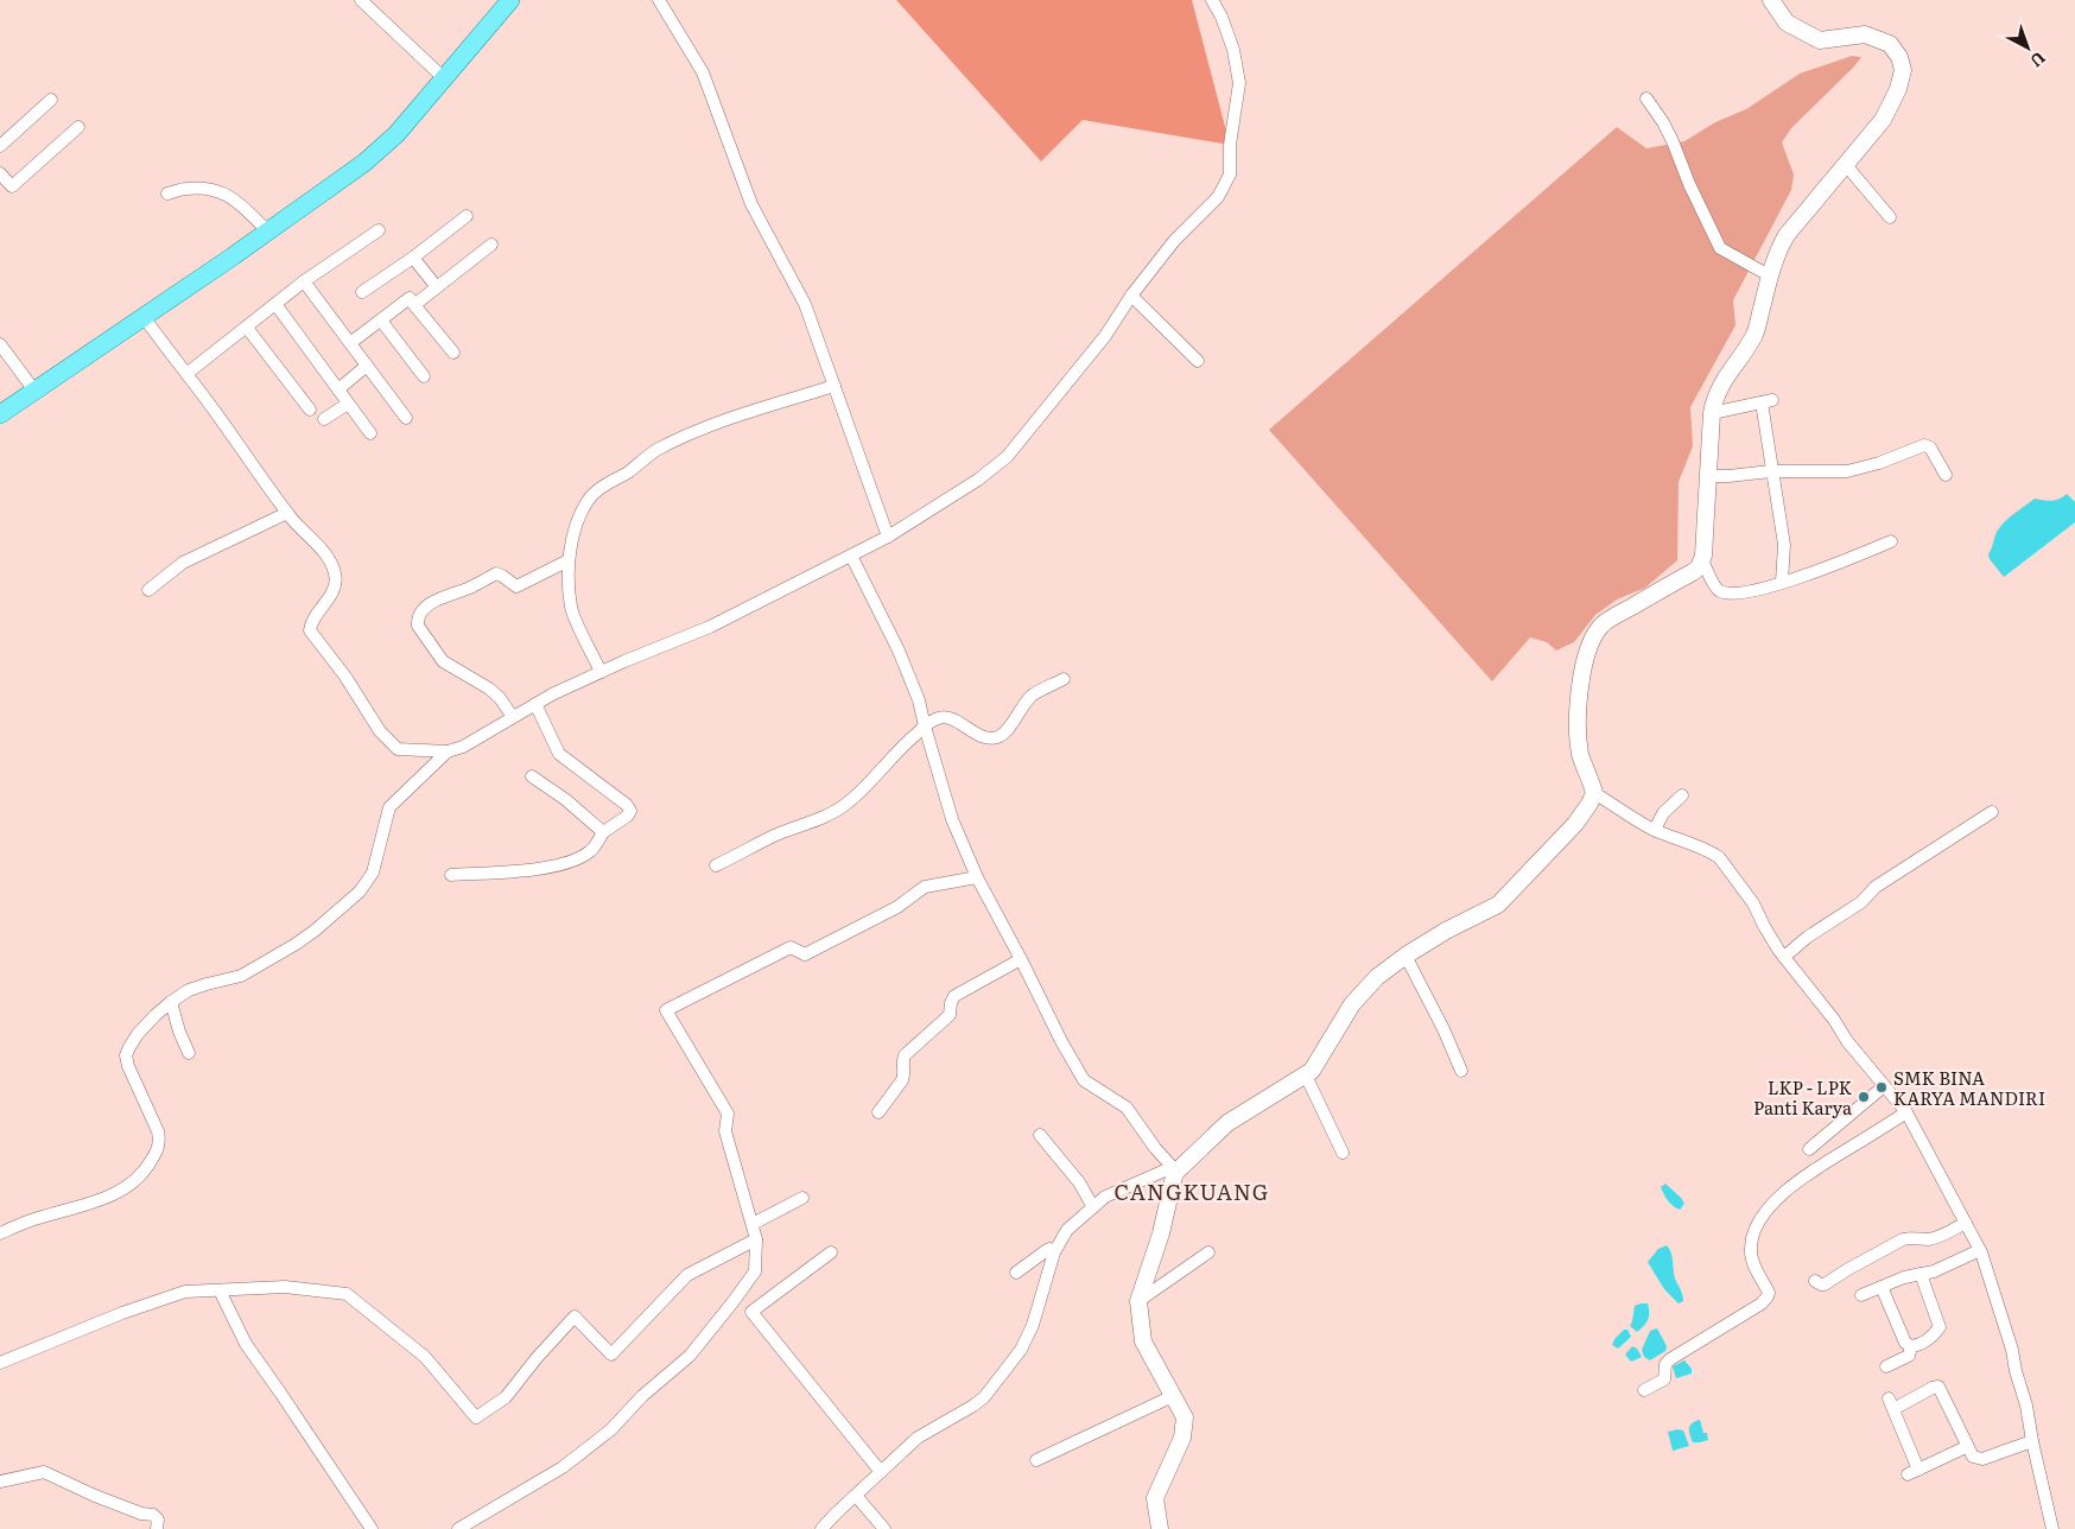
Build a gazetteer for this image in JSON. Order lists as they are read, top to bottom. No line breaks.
{"districts":["CANGKUANG"],"places":["SMK BINA KARYA MANDIRI","LKP - LPK Panti Karya"],"north":"bottom right"}
